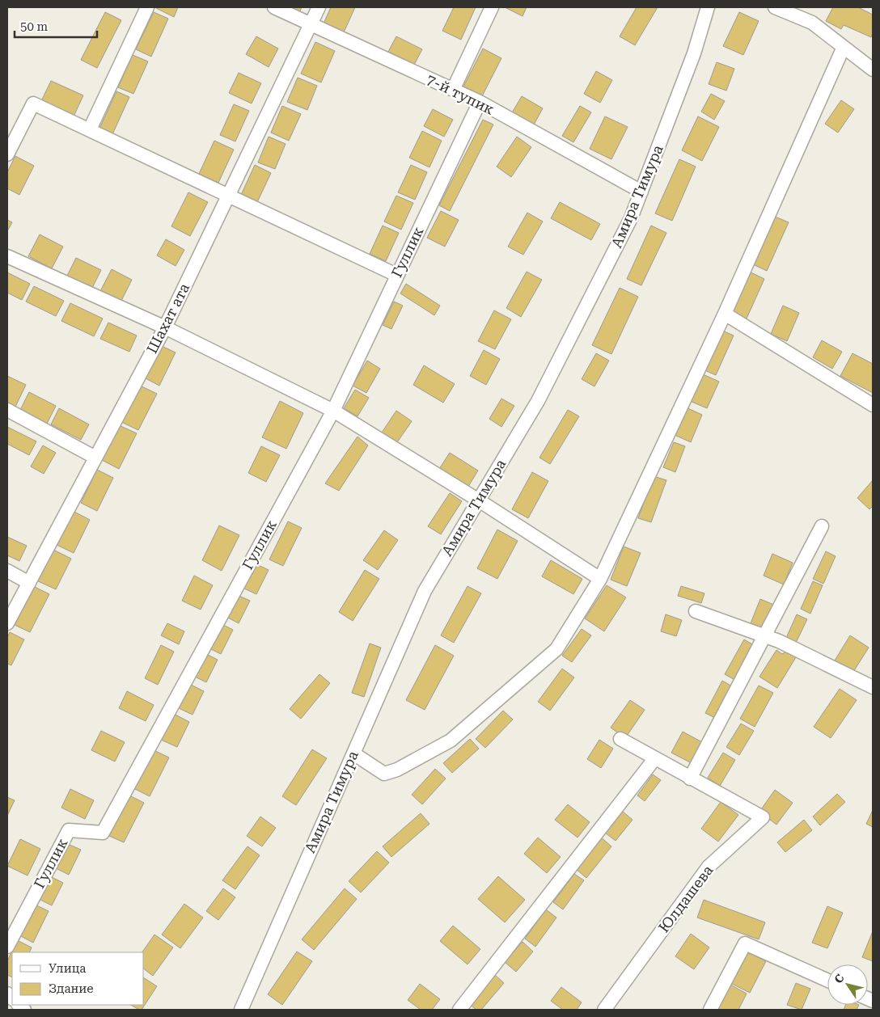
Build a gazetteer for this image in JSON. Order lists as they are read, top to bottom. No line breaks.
{"streets":{"street":["7-й тупик","Амира Тимура","Гуллик","Шахат ата","Юлдашева"]},"crossings":[["7-й тупик","Амира Тимура"],["7-й тупик","Гуллик"],["7-й тупик","Шахат ата"]],"legend":["Улица","Здание"],"scale_bar":"50 m","north":"top left"}
